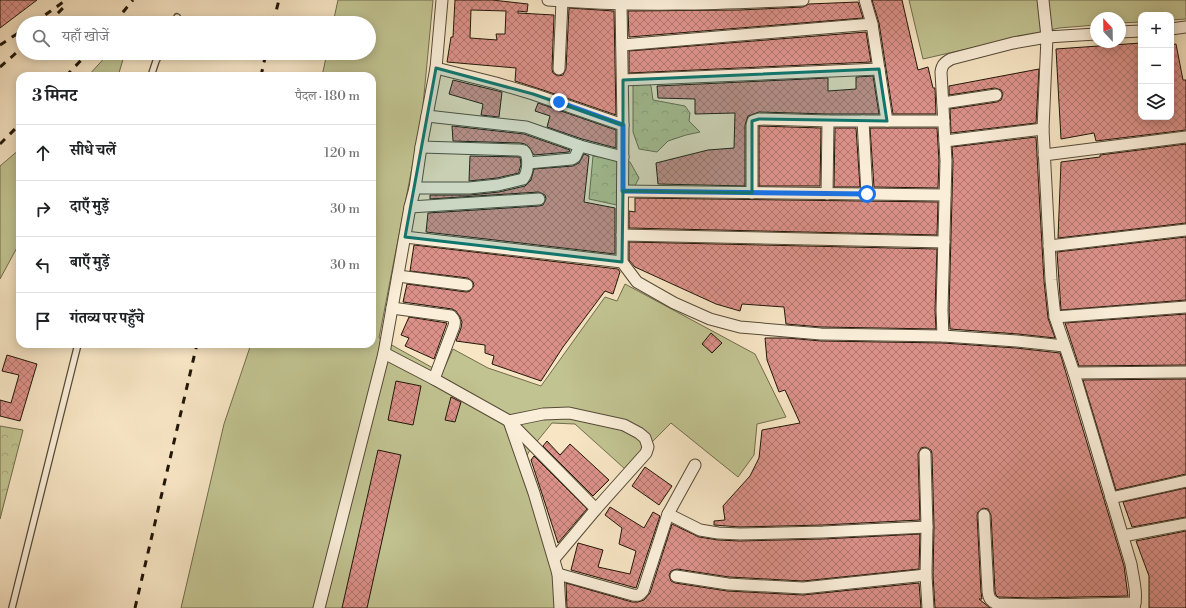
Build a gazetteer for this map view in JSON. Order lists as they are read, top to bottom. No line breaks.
{"north":"top","page":{"map_buttons":["+","−"],"search":"यहाँ खोजें","heading":["3 मिनट","पैदल · 180 m"],"list":[["सीधे चलें","120 m"],["दाएँ मुड़ें","30 m"],["बाएँ मुड़ें","30 m"],"गंतव्य पर पहुँचे"]}}
